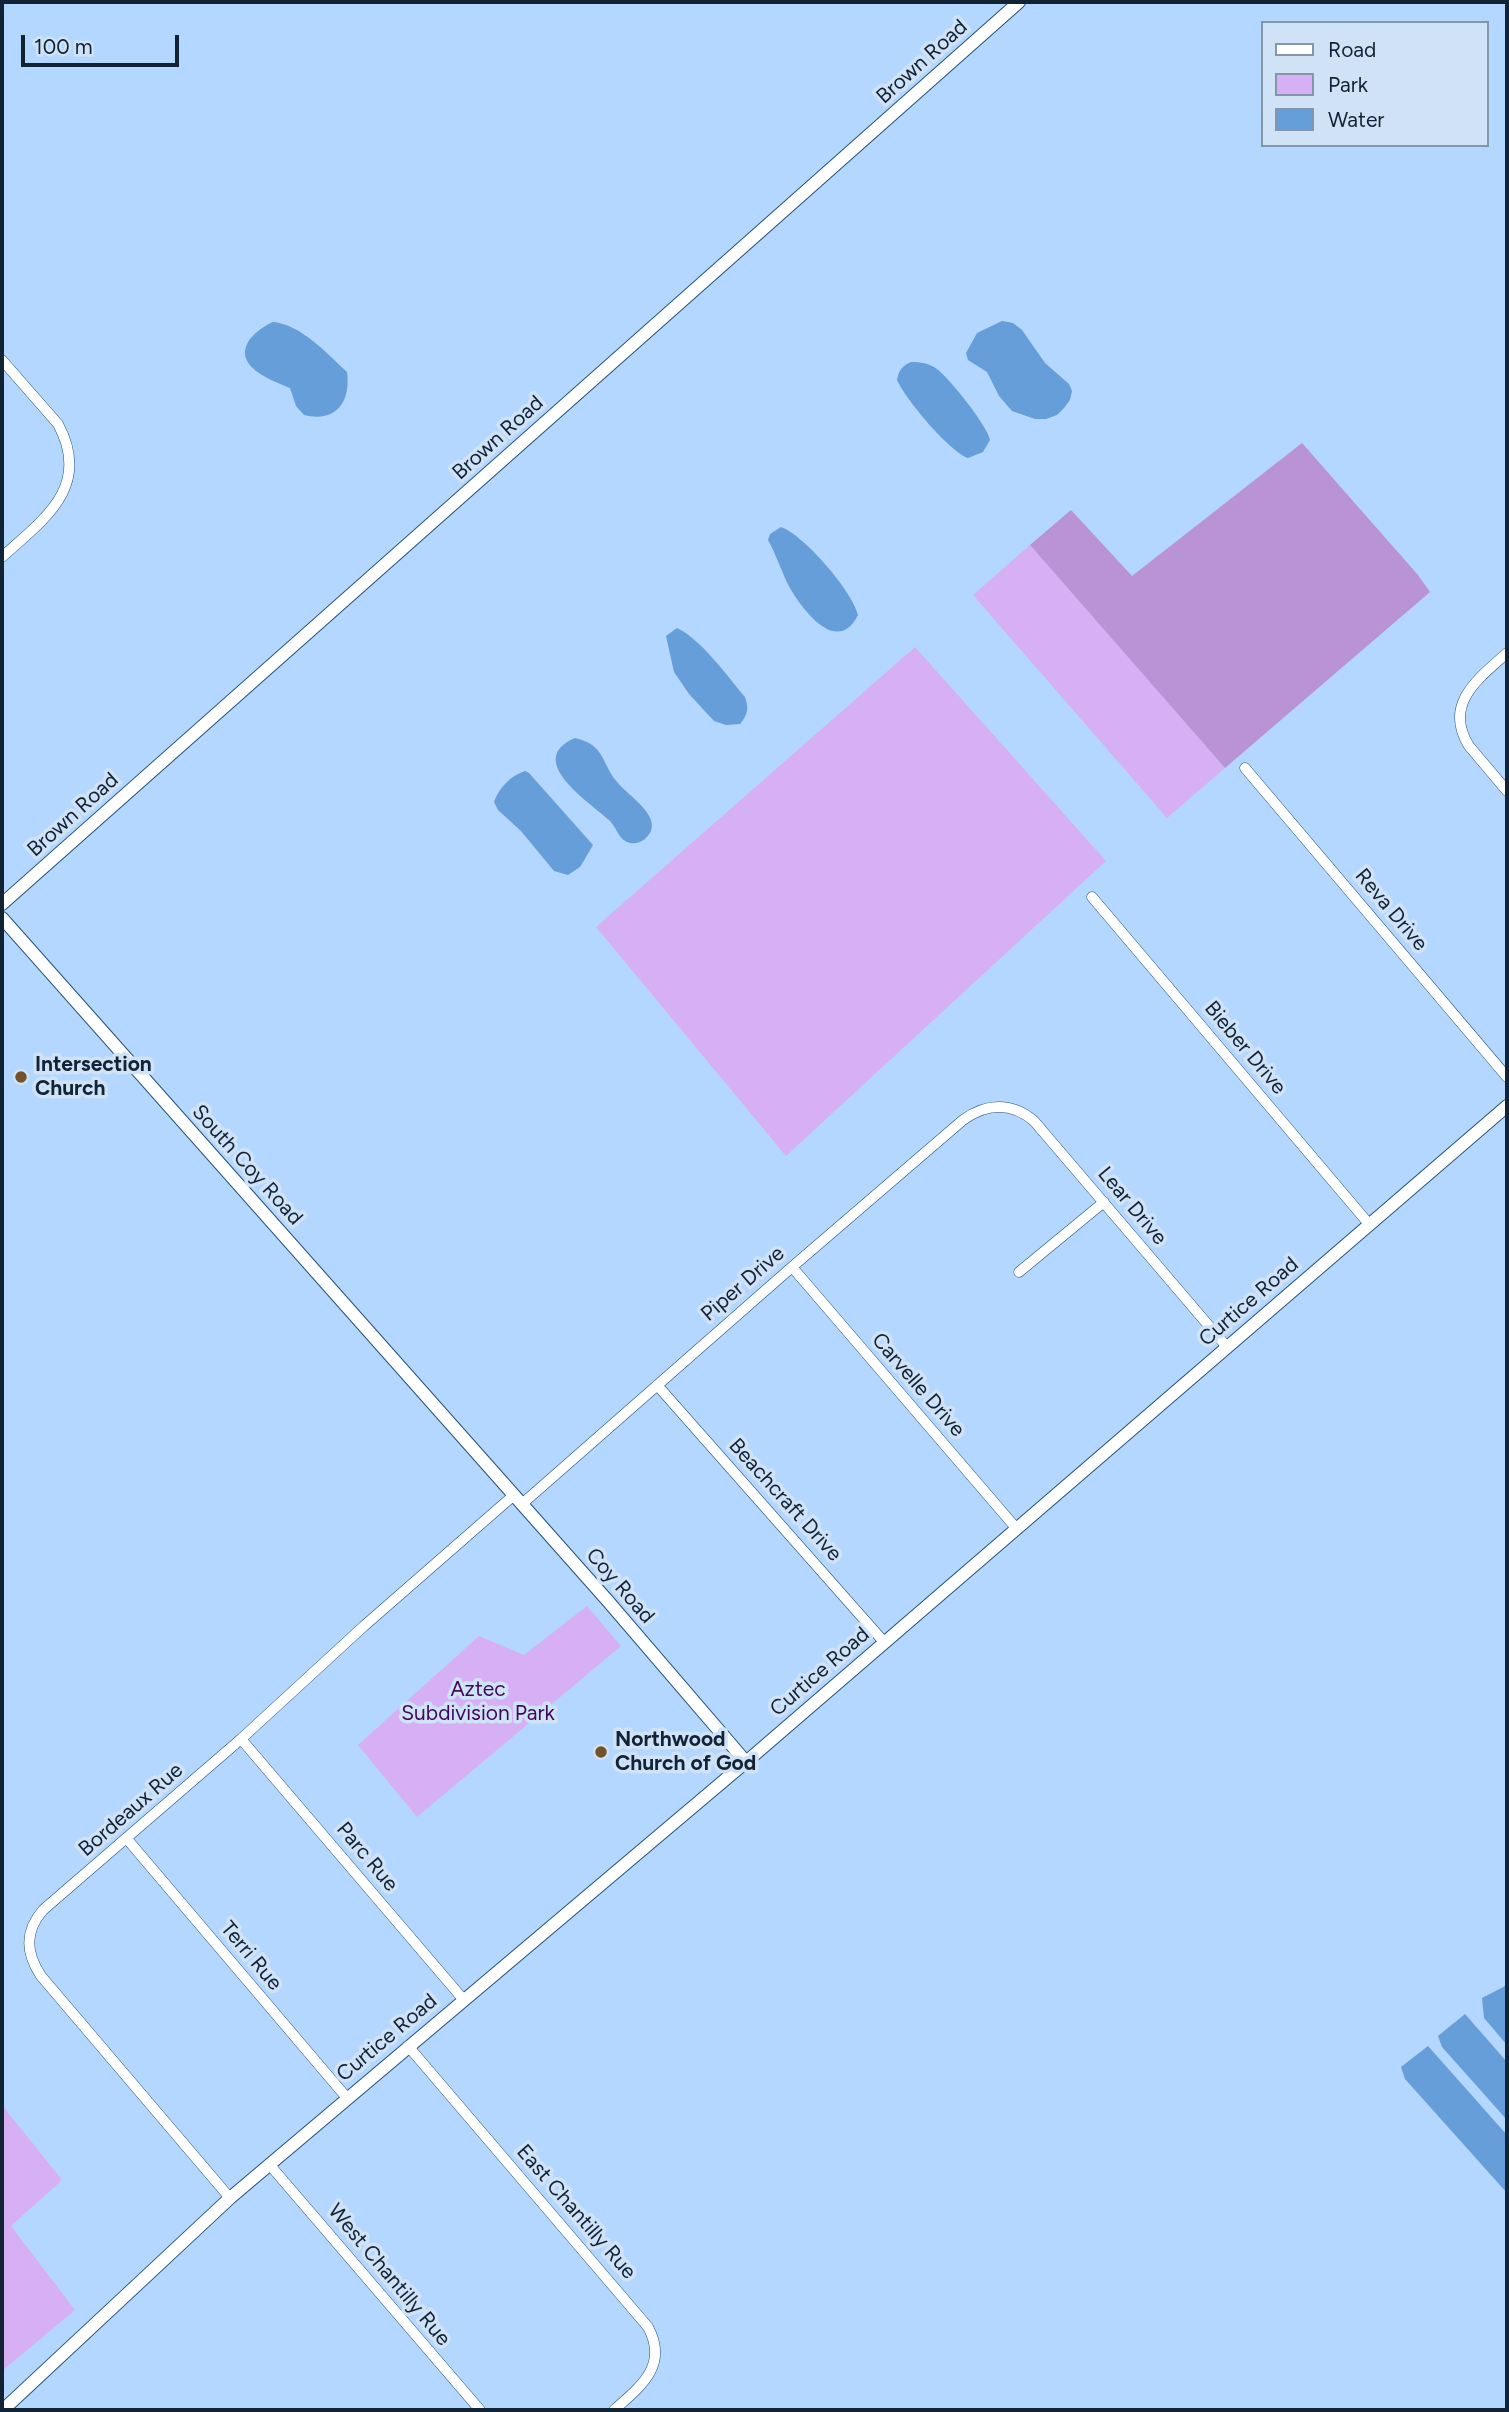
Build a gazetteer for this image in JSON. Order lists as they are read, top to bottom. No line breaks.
{"streets":{"street":["Brown Road","Reva Drive","Bieber Drive","South Coy Road","Lear Drive","Piper Drive","Curtice Road","Carvelle Drive","Beachcraft Drive","Coy Road","Bordeaux Rue","Parc Rue","Terri Rue","East Chantilly Rue","West Chantilly Rue"]},"crossings":[["Bieber Drive","Curtice Road"],["South Coy Road","Coy Road"],["Lear Drive","Piper Drive"],["Lear Drive","Curtice Road"],["Piper Drive","Carvelle Drive"],["Piper Drive","Beachcraft Drive"],["Piper Drive","Coy Road"],["Piper Drive","Bordeaux Rue"],["Curtice Road","Carvelle Drive"],["Curtice Road","Beachcraft Drive"],["Curtice Road","Coy Road"],["Curtice Road","Bordeaux Rue"],["Curtice Road","Parc Rue"],["Curtice Road","Terri Rue"],["Curtice Road","East Chantilly Rue"],["Curtice Road","West Chantilly Rue"],["Coy Road","Bordeaux Rue"],["Bordeaux Rue","Parc Rue"],["Bordeaux Rue","Terri Rue"]],"parks":["Aztec Subdivision Park"],"places":["Intersection Church","Northwood Church of God"],"legend":["Road","Park","Water"],"scale_bar":"100 m"}
